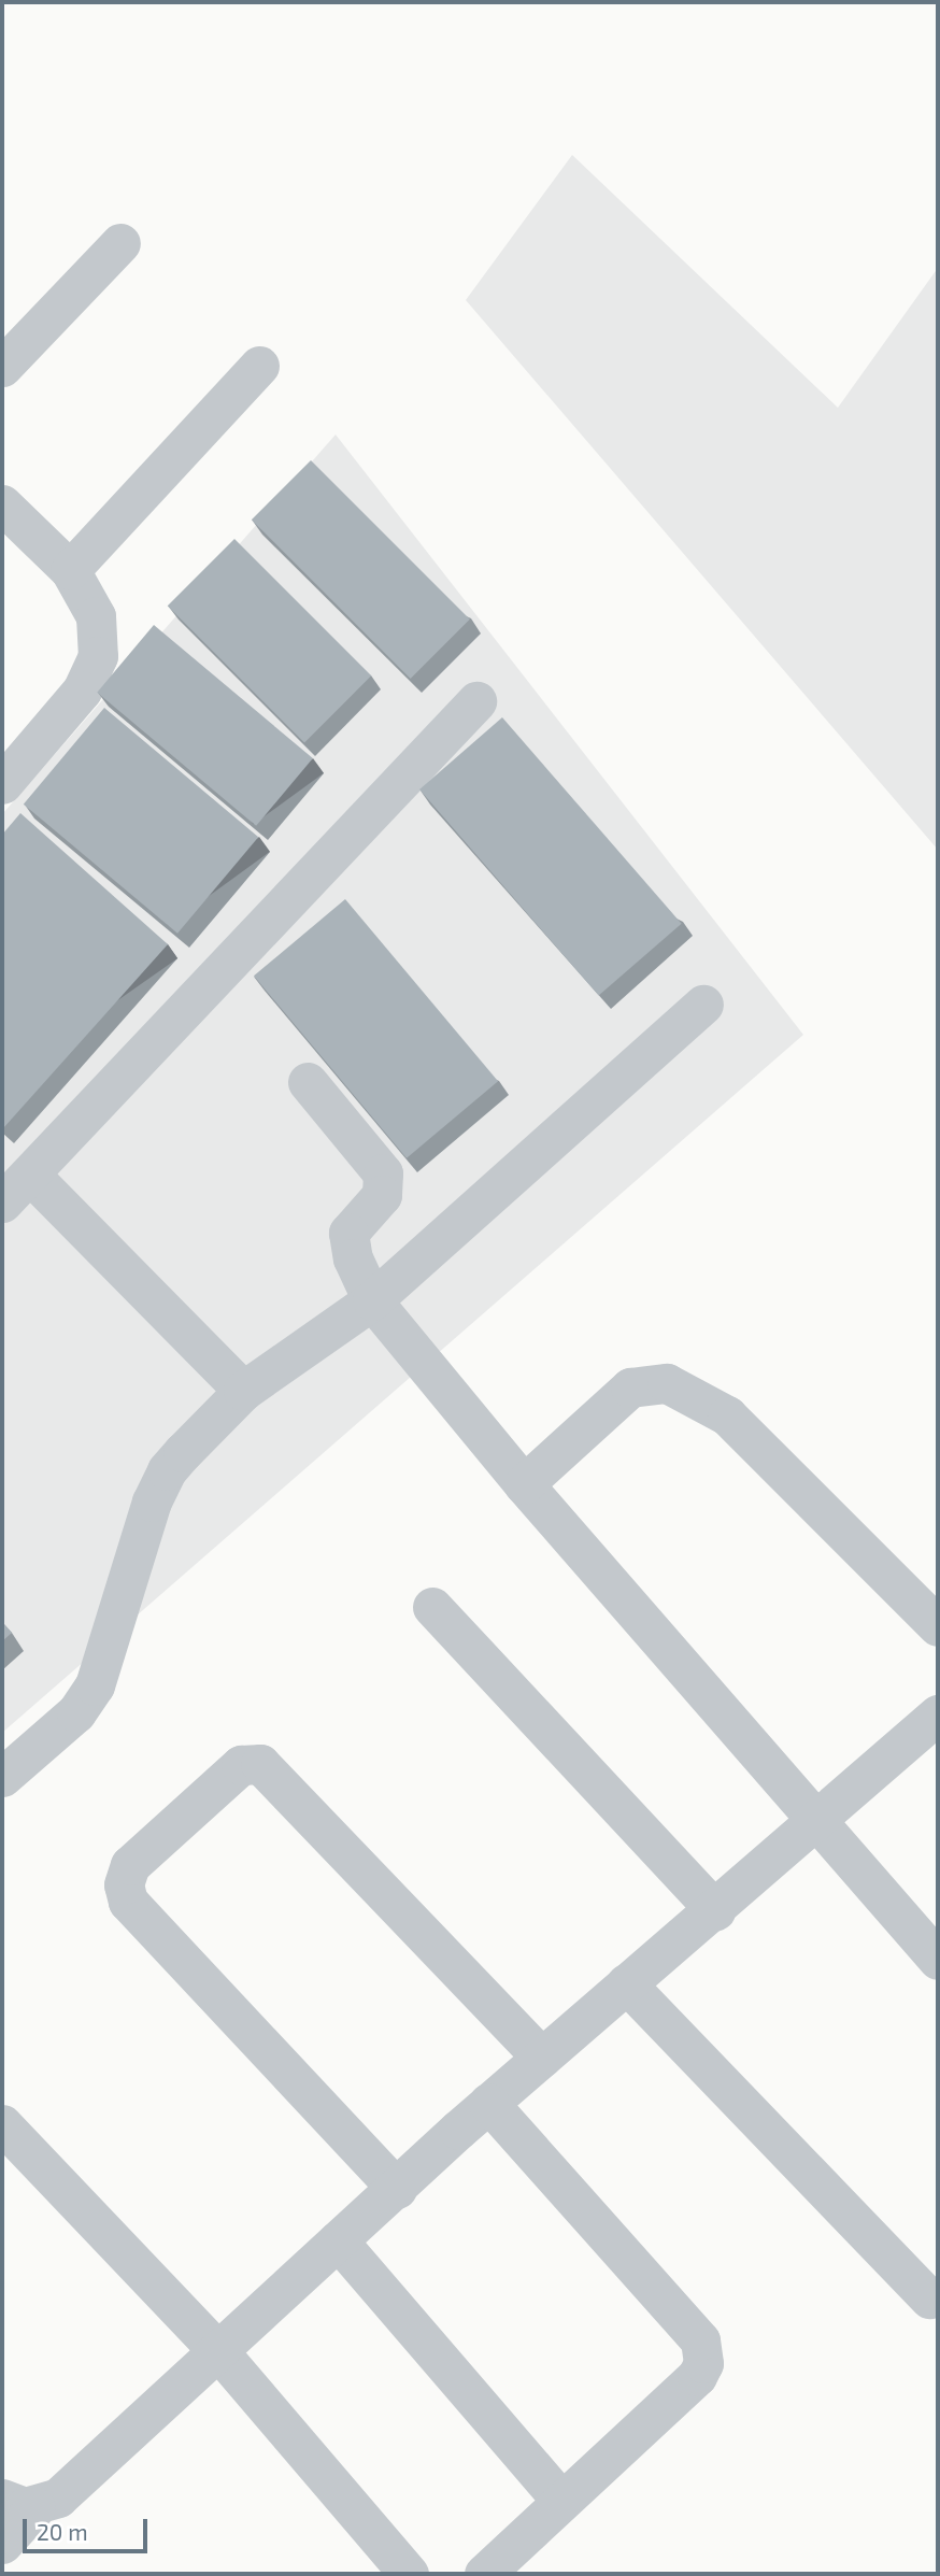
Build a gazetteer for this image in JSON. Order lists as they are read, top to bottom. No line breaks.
{"scale_bar":"20 m"}
